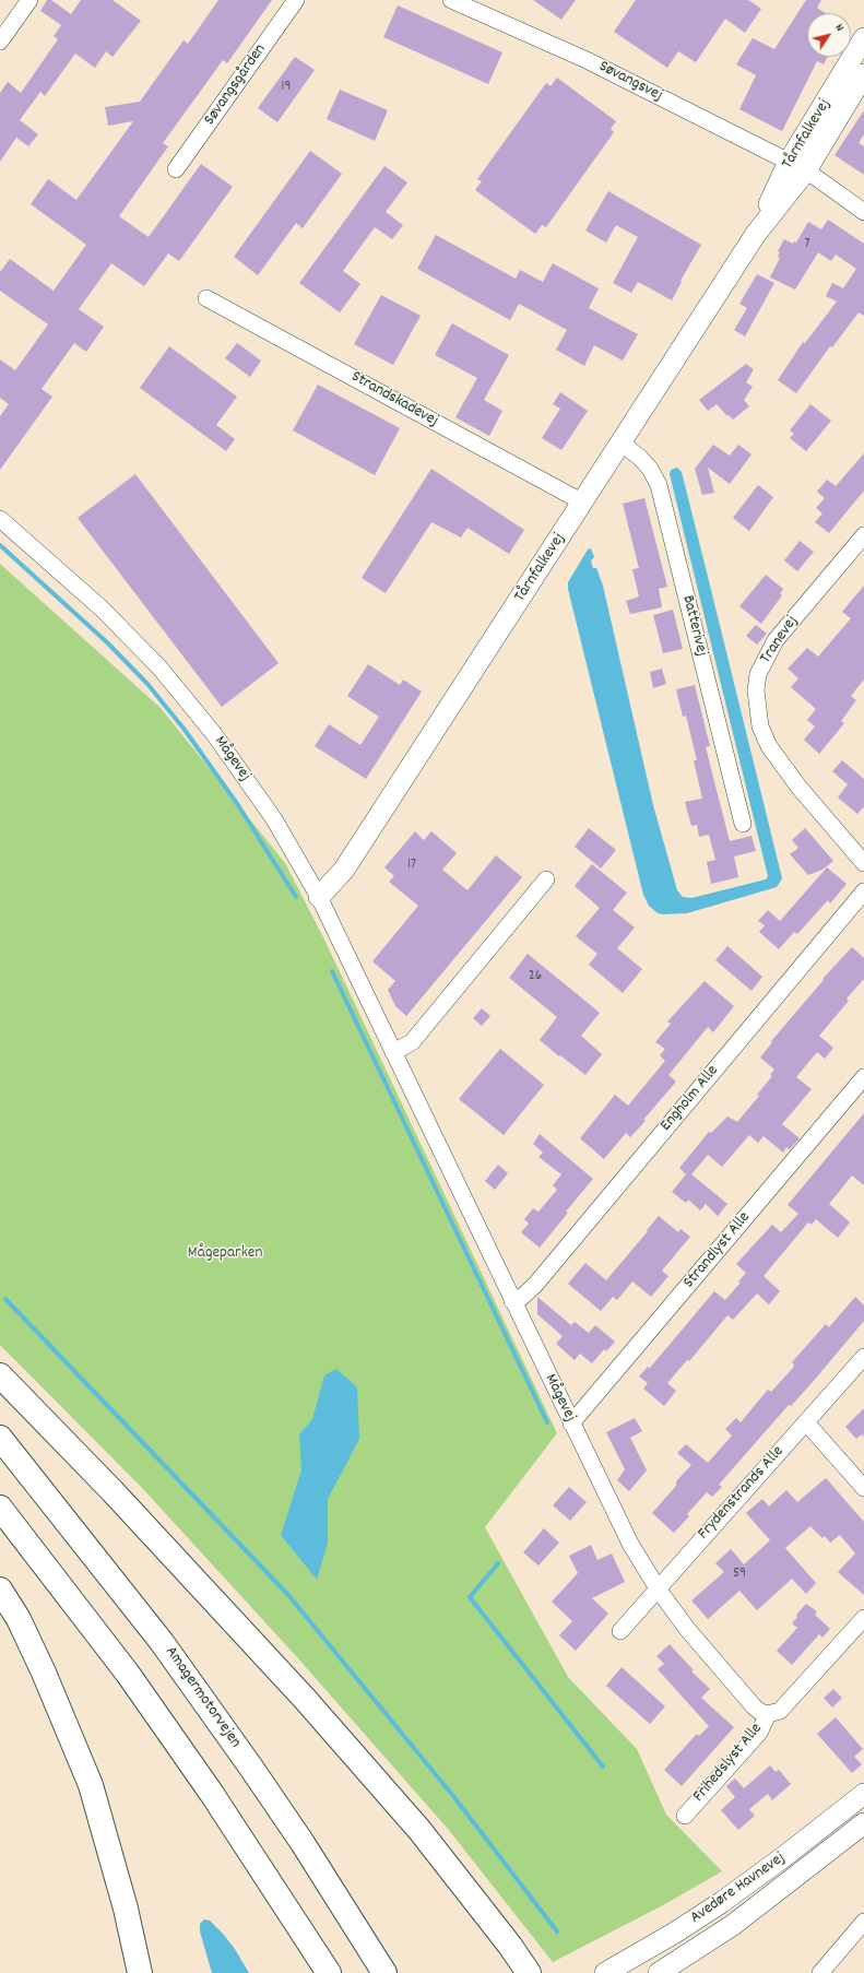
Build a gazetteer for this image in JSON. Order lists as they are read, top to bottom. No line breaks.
{"streets":{"highway":["Amagermotorvejen"],"street":["Søvangsvej","Søvangsgården","Tårnfalkevej","Strandskadevej","Batterivej","Tranevej","Mågevej","Engholm Alle","Strandlyst Alle","Frydenstrands Alle","Frihedslyst Alle","Avedøre Havnevej"]},"crossings":[["Søvangsvej","Tårnfalkevej"],["Tårnfalkevej","Strandskadevej"],["Tårnfalkevej","Batterivej"],["Tårnfalkevej","Mågevej"],["Mågevej","Engholm Alle"],["Mågevej","Strandlyst Alle"],["Mågevej","Frydenstrands Alle"],["Mågevej","Frihedslyst Alle"]],"parks":["Mågeparken"],"house_numbers":["19","7","17","26","59"],"north":"top right"}
